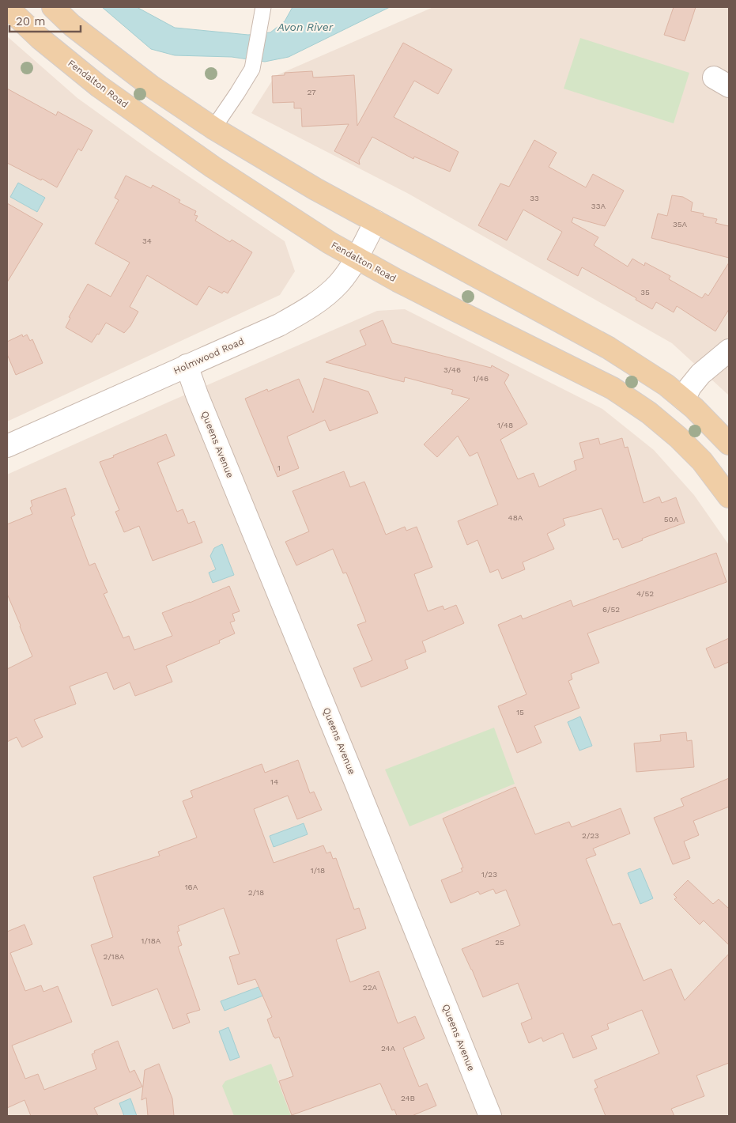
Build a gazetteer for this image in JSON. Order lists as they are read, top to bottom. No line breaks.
{"streets":{"main road":["Fendalton Road"],"street":["Holmwood Road","Queens Avenue"]},"crossings":[["Fendalton Road","Holmwood Road"],["Holmwood Road","Queens Avenue"]],"water":["Avon River"],"house_numbers":["27","33","33A","35A","34","35","3/46","1/46","1/48","1","48A","50A","4/52","6/52","15","14","2/23","1/18","1/23","16A","2/18","1/18A","25","2/18A","22A","24A","24B"],"scale_bar":"20 m"}
